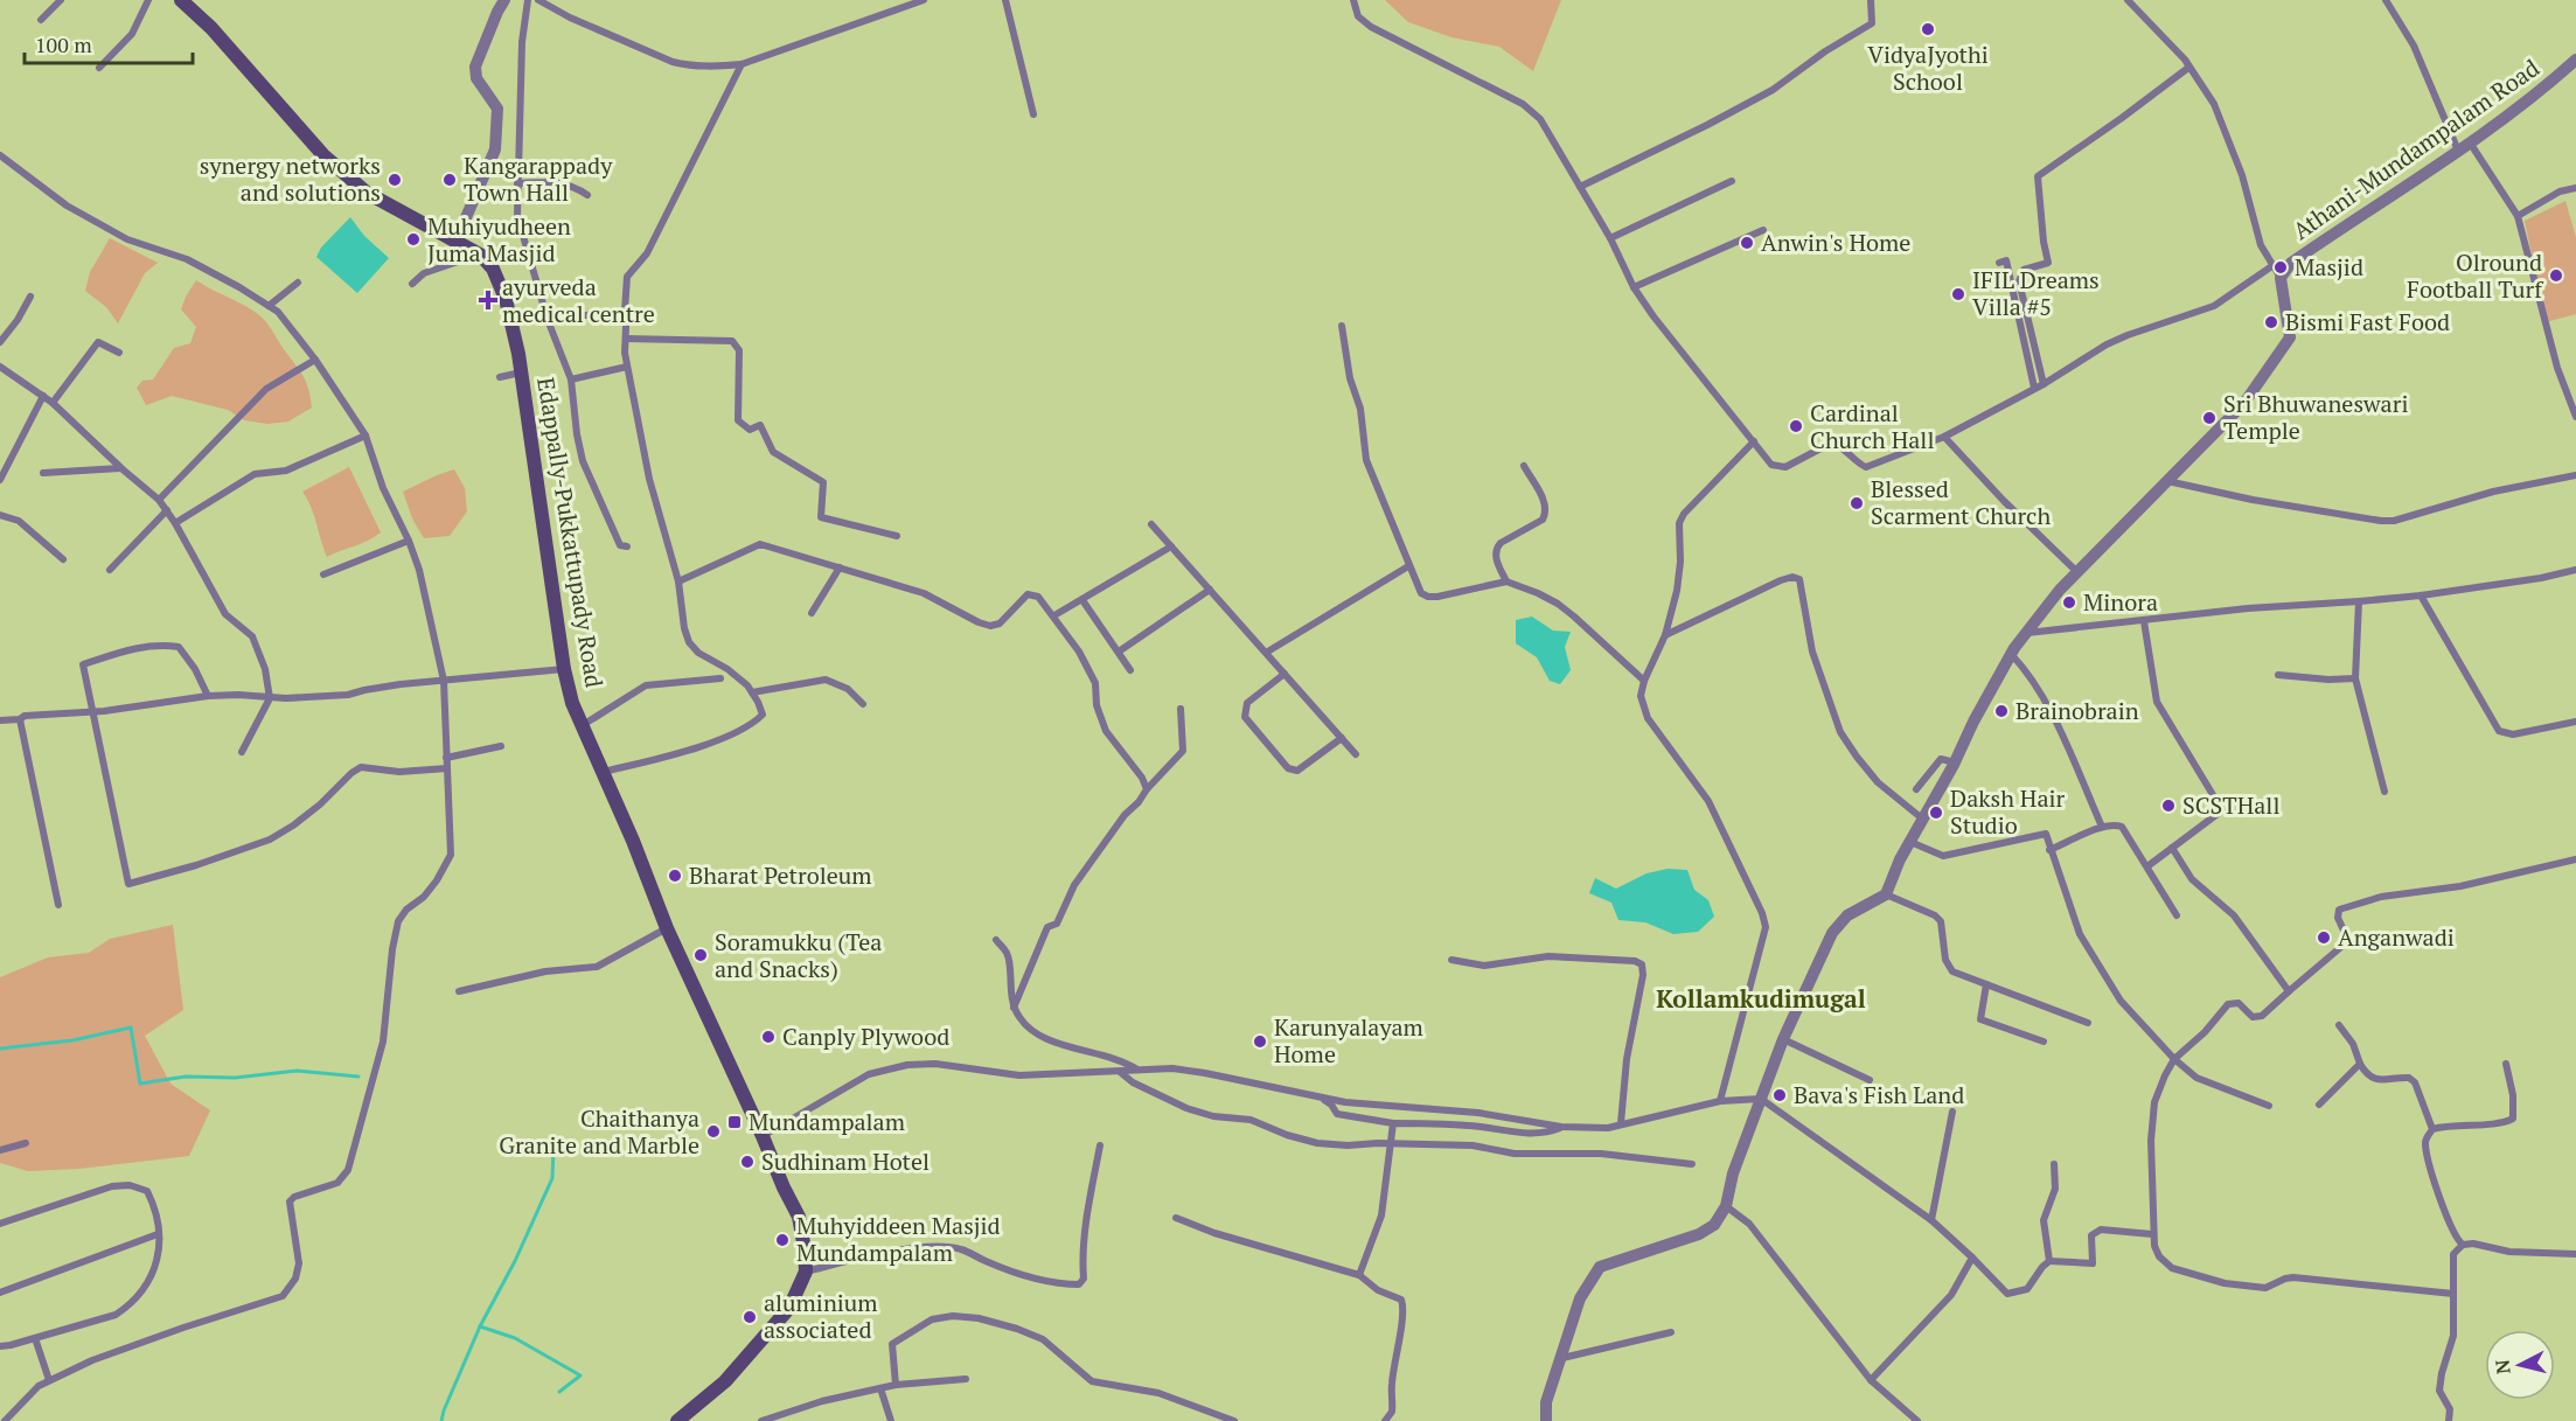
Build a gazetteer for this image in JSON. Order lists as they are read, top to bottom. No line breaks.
{"streets":{"main road":["Edappally-Pukkattupady Road"],"street":["Athani-Mundampalam Road"]},"districts":["Kollamkudimugal"],"places":{"other":["VidyaJyothi School","synergy networks and solutions","Kangarappady Town Hall","Muhiyudheen Juma Masjid","Anwin's Home","Masjid","Olround Football Turf","IFIL Dreams Villa #5","Bismi Fast Food","Sri Bhuwaneswari Temple","Cardinal Church Hall","Blessed Scarment Church","Minora","Brainobrain","SCSTHall","Daksh Hair Studio","Bharat Petroleum","Anganwadi","Soramukku (Tea and Snacks)","Canply Plywood","Karunyalayam Home","Bava's Fish Land","Chaithanya Granite and Marble","Sudhinam Hotel","Muhyiddeen Masjid Mundampalam","aluminium associated"],"health":["ayurveda medical centre"],"transit":["Mundampalam"]},"scale_bar":"100 m","north":"left"}
